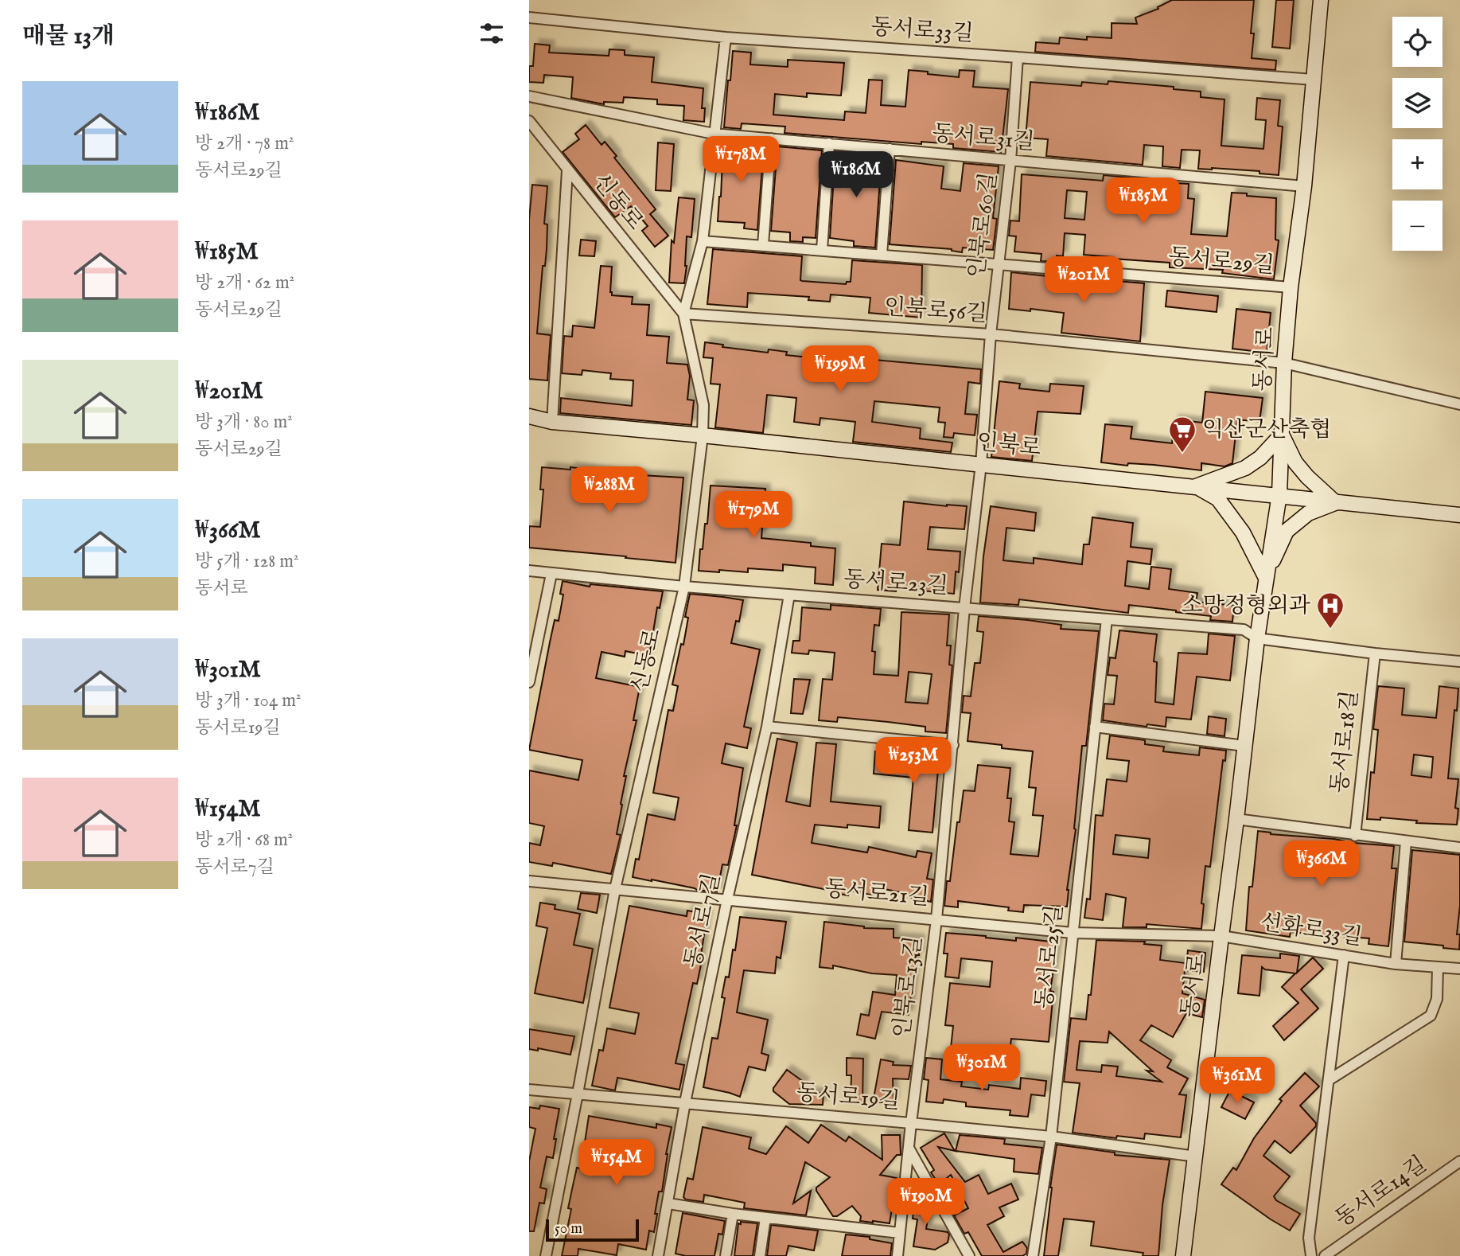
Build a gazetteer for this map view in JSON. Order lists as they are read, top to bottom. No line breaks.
{"streets":{"street":["동서로33길","동서로31길","신동로","인북로60길","동서로29길","인북로56길","동서로","인북로","동서로23길","동서로18길","동서로21길","동서로7길","선화로33길","동서로25길","인북로13길","동서로19길","동서로14길"]},"crossings":[["동서로33길","인북로60길"],["동서로33길","동서로"],["동서로31길","인북로60길"],["동서로31길","동서로"],["신동로","인북로56길"],["신동로","인북로"],["신동로","동서로23길"],["신동로","동서로21길"],["신동로","동서로19길"],["인북로60길","동서로29길"],["인북로60길","인북로56길"],["인북로60길","인북로"],["인북로60길","인북로13길"],["동서로29길","동서로"],["인북로56길","동서로"],["동서로","인북로"],["동서로","동서로23길"],["동서로","동서로21길"],["동서로","선화로33길"],["동서로","동서로19길"],["인북로","인북로13길"],["동서로23길","동서로7길"],["동서로23길","동서로25길"],["동서로23길","인북로13길"],["동서로21길","동서로7길"],["동서로21길","선화로33길"],["동서로21길","동서로25길"],["동서로21길","인북로13길"],["동서로7길","동서로19길"],["동서로25길","동서로19길"],["인북로13길","동서로19길"]],"places":{"supermarket":["익산군산축협"],"hospital":["소망정형외과"]},"scale_bar":"50 m","page":{"heading":"매물 13개","map_buttons":["+","−"],"list":[{"name":"₩186M","note":"방 2개 · 78 m² · 동서로29길"},{"name":"₩185M","note":"방 2개 · 62 m² · 동서로29길"},{"name":"₩201M","note":"방 3개 · 80 m² · 동서로29길"},{"name":"₩366M","note":"방 5개 · 128 m² · 동서로"},{"name":"₩301M","note":"방 3개 · 104 m² · 동서로19길"},{"name":"₩154M","note":"방 2개 · 68 m² · 동서로7길"}],"price":["₩178M","₩186M","₩185M","₩201M","₩199M","₩288M","₩179M","₩253M","₩366M","₩301M","₩361M","₩154M","₩190M"],"scale":"50 m"}}
